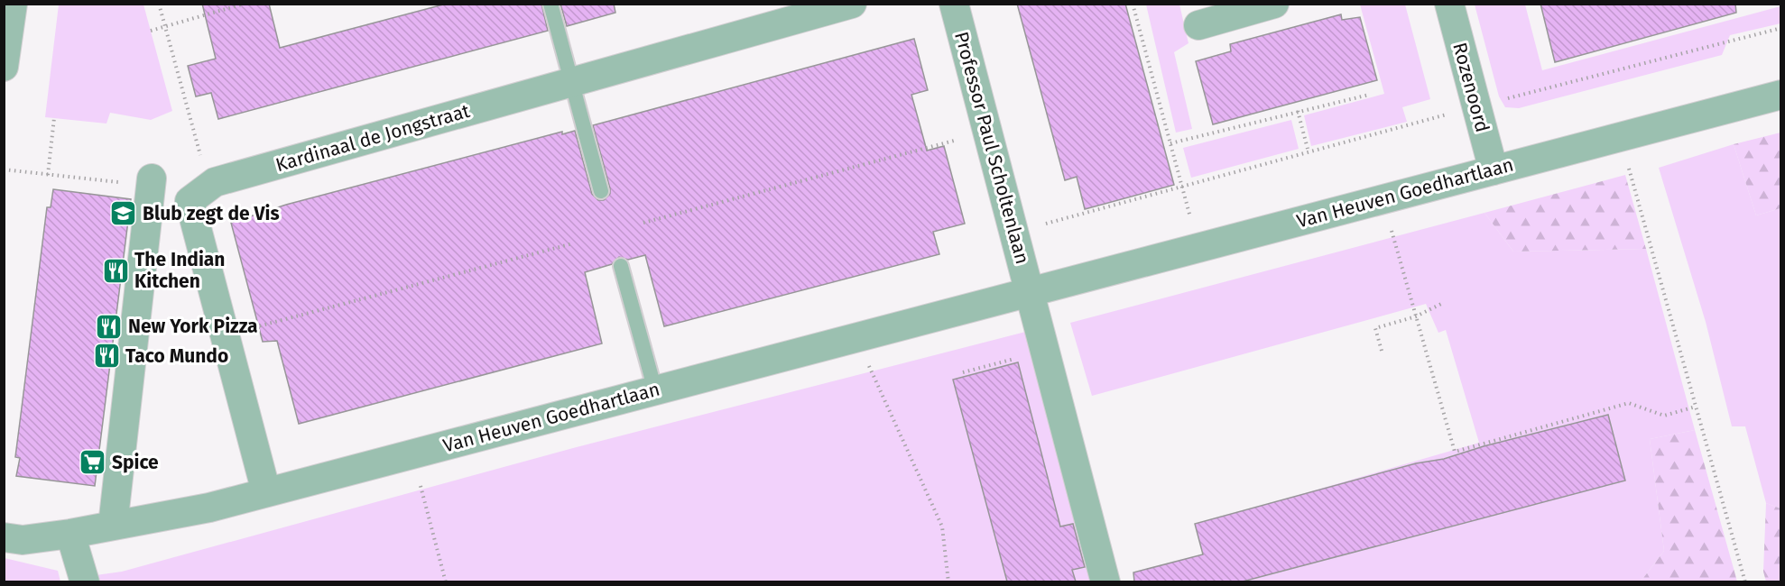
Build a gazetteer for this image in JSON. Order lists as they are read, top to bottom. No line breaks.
{"streets":{"street":["Rozenoord","Kardinaal de Jongstraat","Professor Paul Scholtenlaan","Van Heuven Goedhartlaan"]},"crossings":[["Rozenoord","Van Heuven Goedhartlaan"],["Kardinaal de Jongstraat","Van Heuven Goedhartlaan"],["Professor Paul Scholtenlaan","Van Heuven Goedhartlaan"]],"places":{"school or university":["Blub zegt de Vis"],"restaurant":["The Indian Kitchen","New York Pizza","Taco Mundo"],"supermarket":["Spice"]}}
